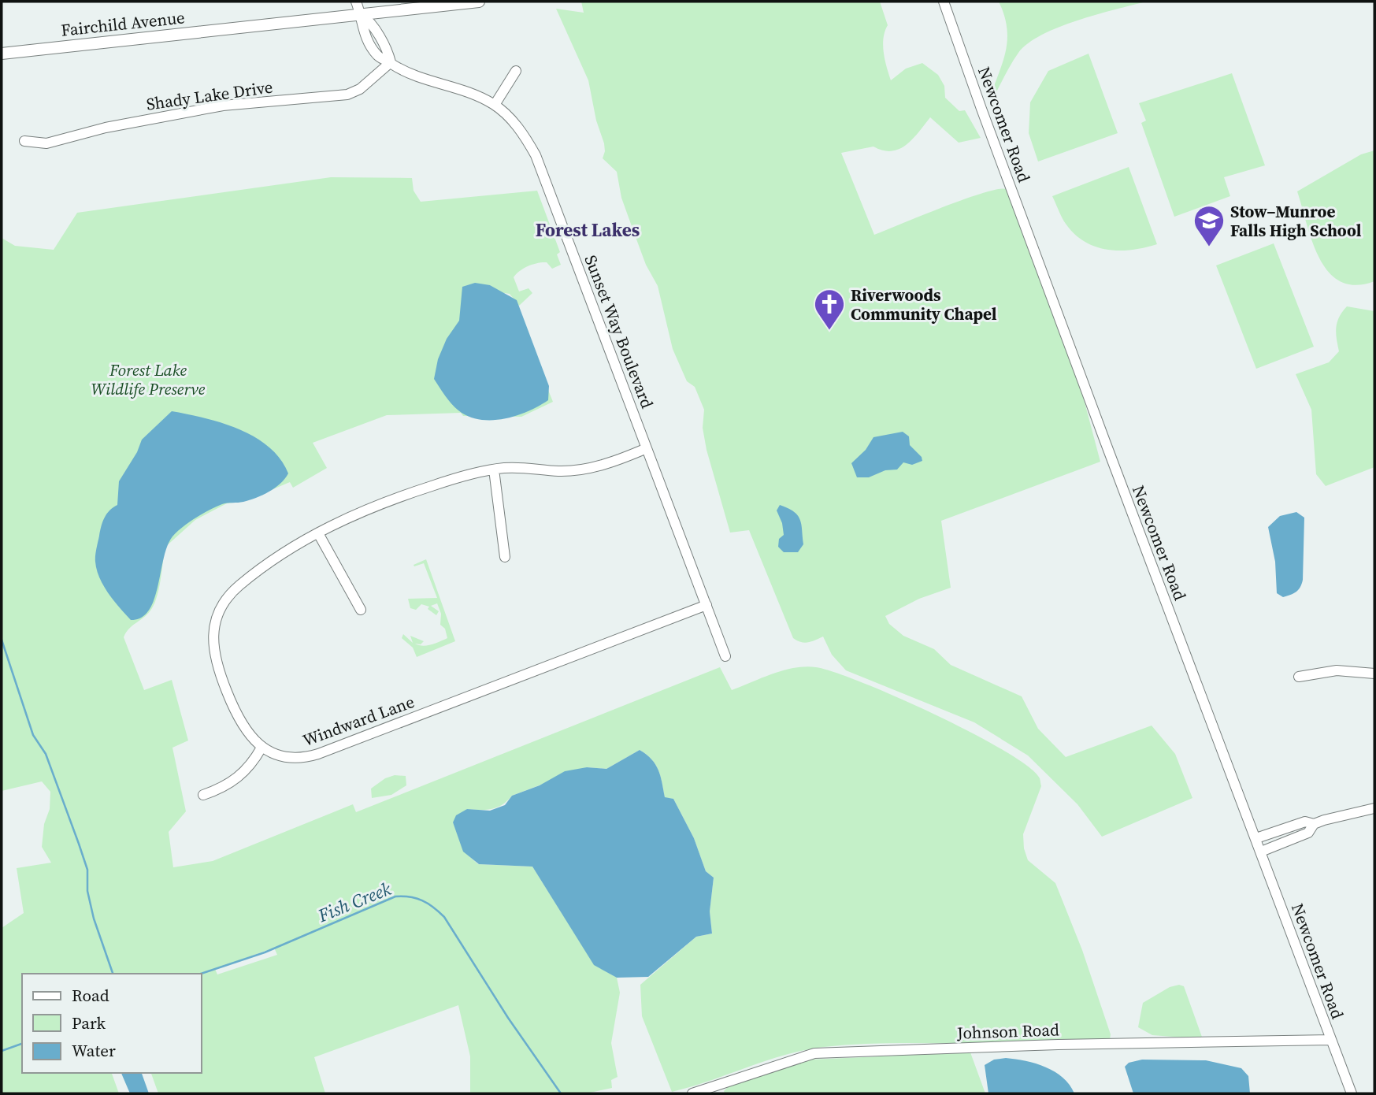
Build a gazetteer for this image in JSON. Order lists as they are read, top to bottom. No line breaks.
{"streets":{"main road":["Fairchild Avenue"],"street":["Shady Lake Drive","Newcomer Road","Sunset Way Boulevard","Windward Lane","Johnson Road"]},"crossings":[["Shady Lake Drive","Sunset Way Boulevard"],["Newcomer Road","Johnson Road"],["Sunset Way Boulevard","Windward Lane"]],"districts":["Forest Lakes"],"water":["Fish Creek"],"parks":["Forest Lake Wildlife Preserve"],"places":{"school or university":["Stow–Munroe Falls High School"],"church":["Riverwoods Community Chapel"]},"legend":["Road","Park","Water"]}
